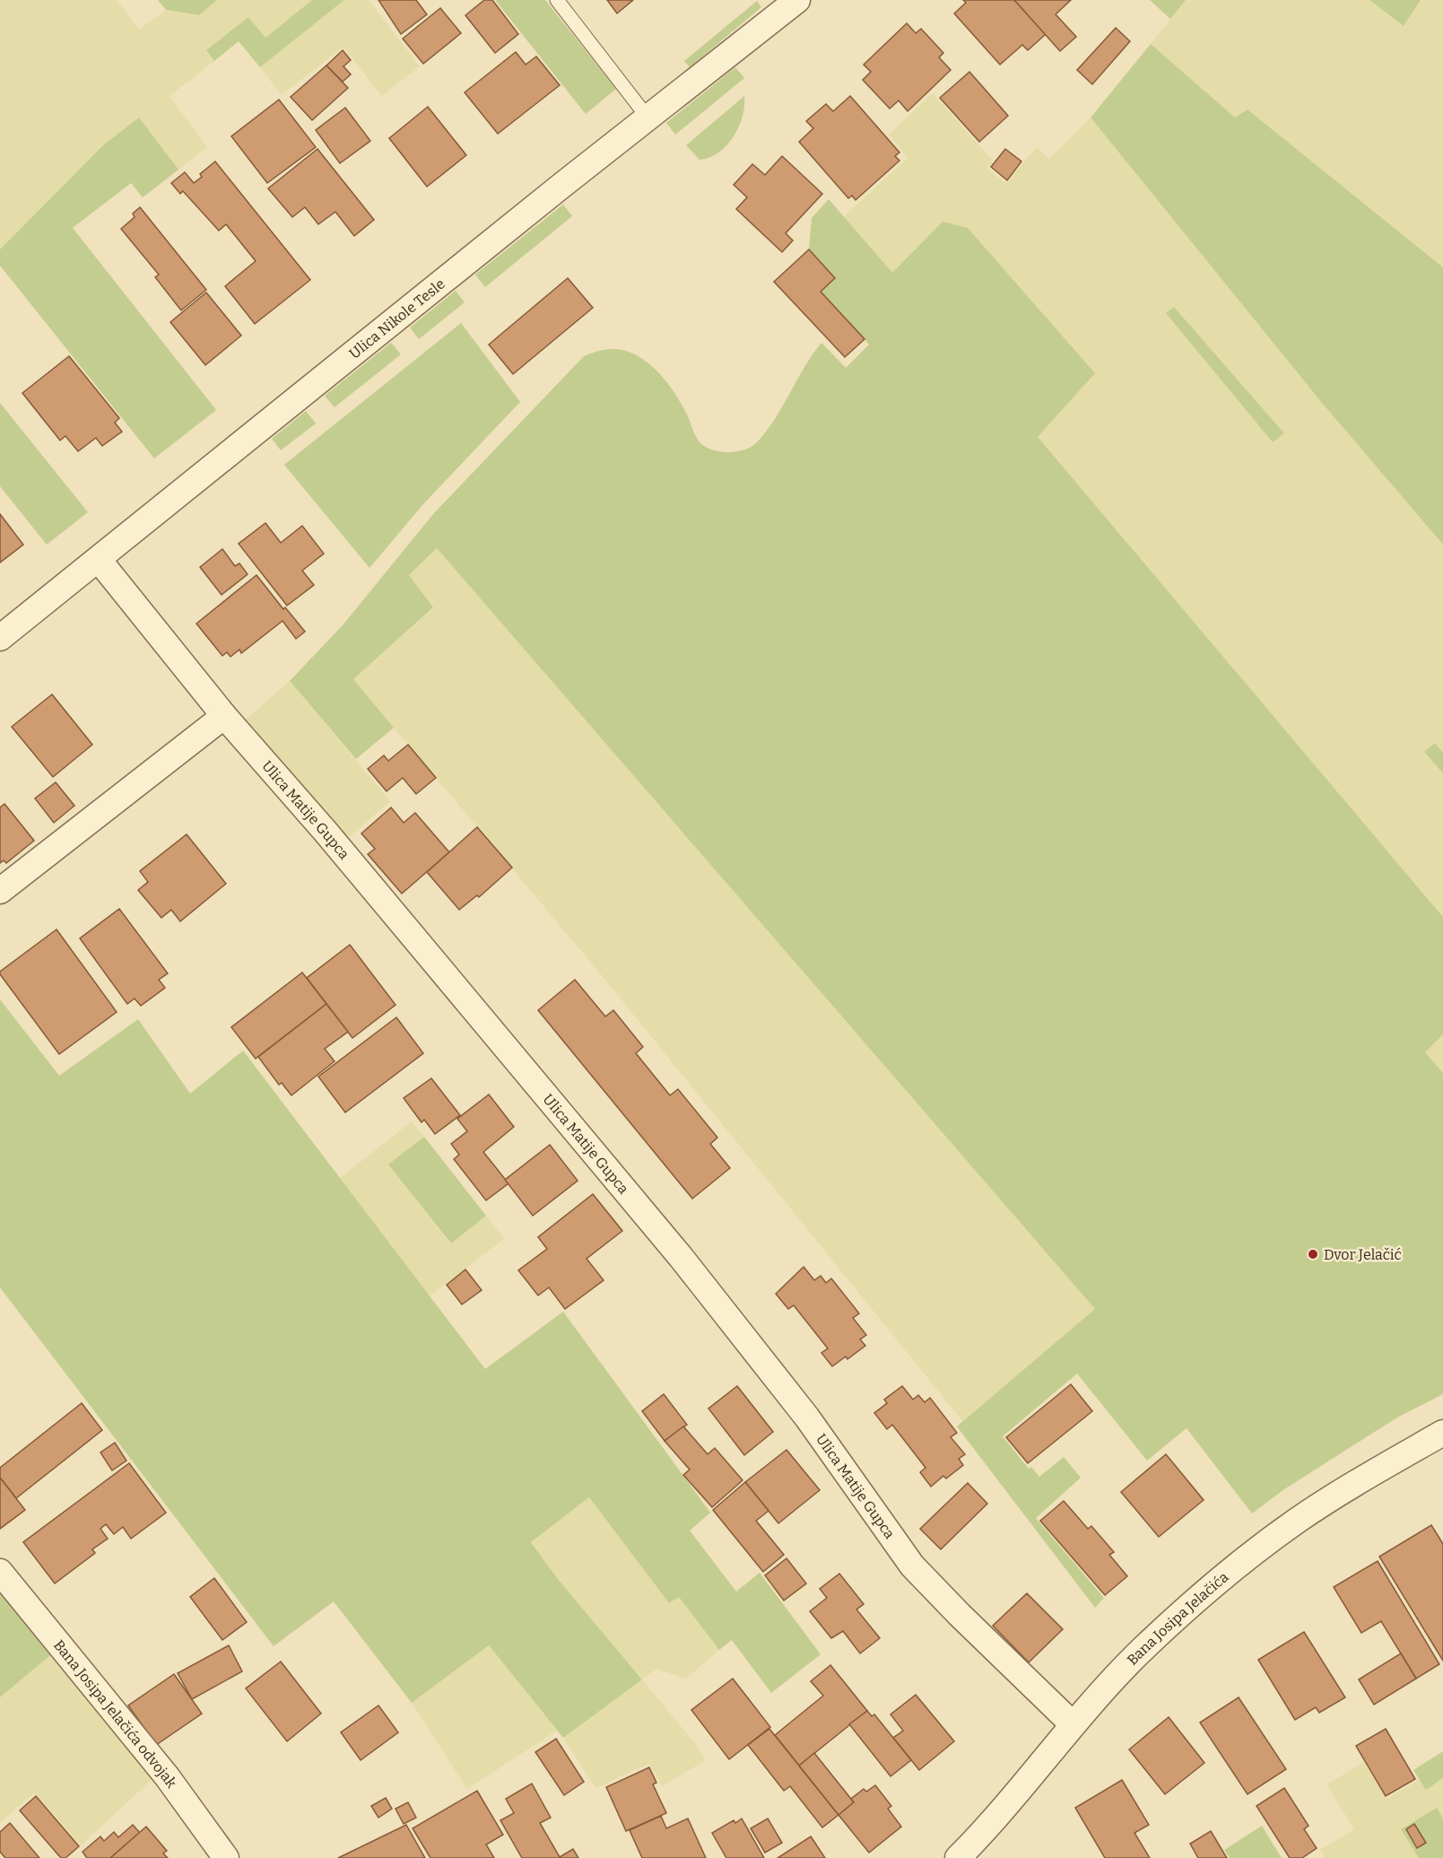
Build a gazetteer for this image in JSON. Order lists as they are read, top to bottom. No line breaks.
{"streets":{"street":["Ulica Nikole Tesle","Ulica Matije Gupca","Bana Josipa Jelačića","Bana Josipa Jelačića odvojak"]},"crossings":[["Ulica Nikole Tesle","Ulica Matije Gupca"],["Ulica Matije Gupca","Bana Josipa Jelačića"]],"places":["Dvor Jelačić"]}
